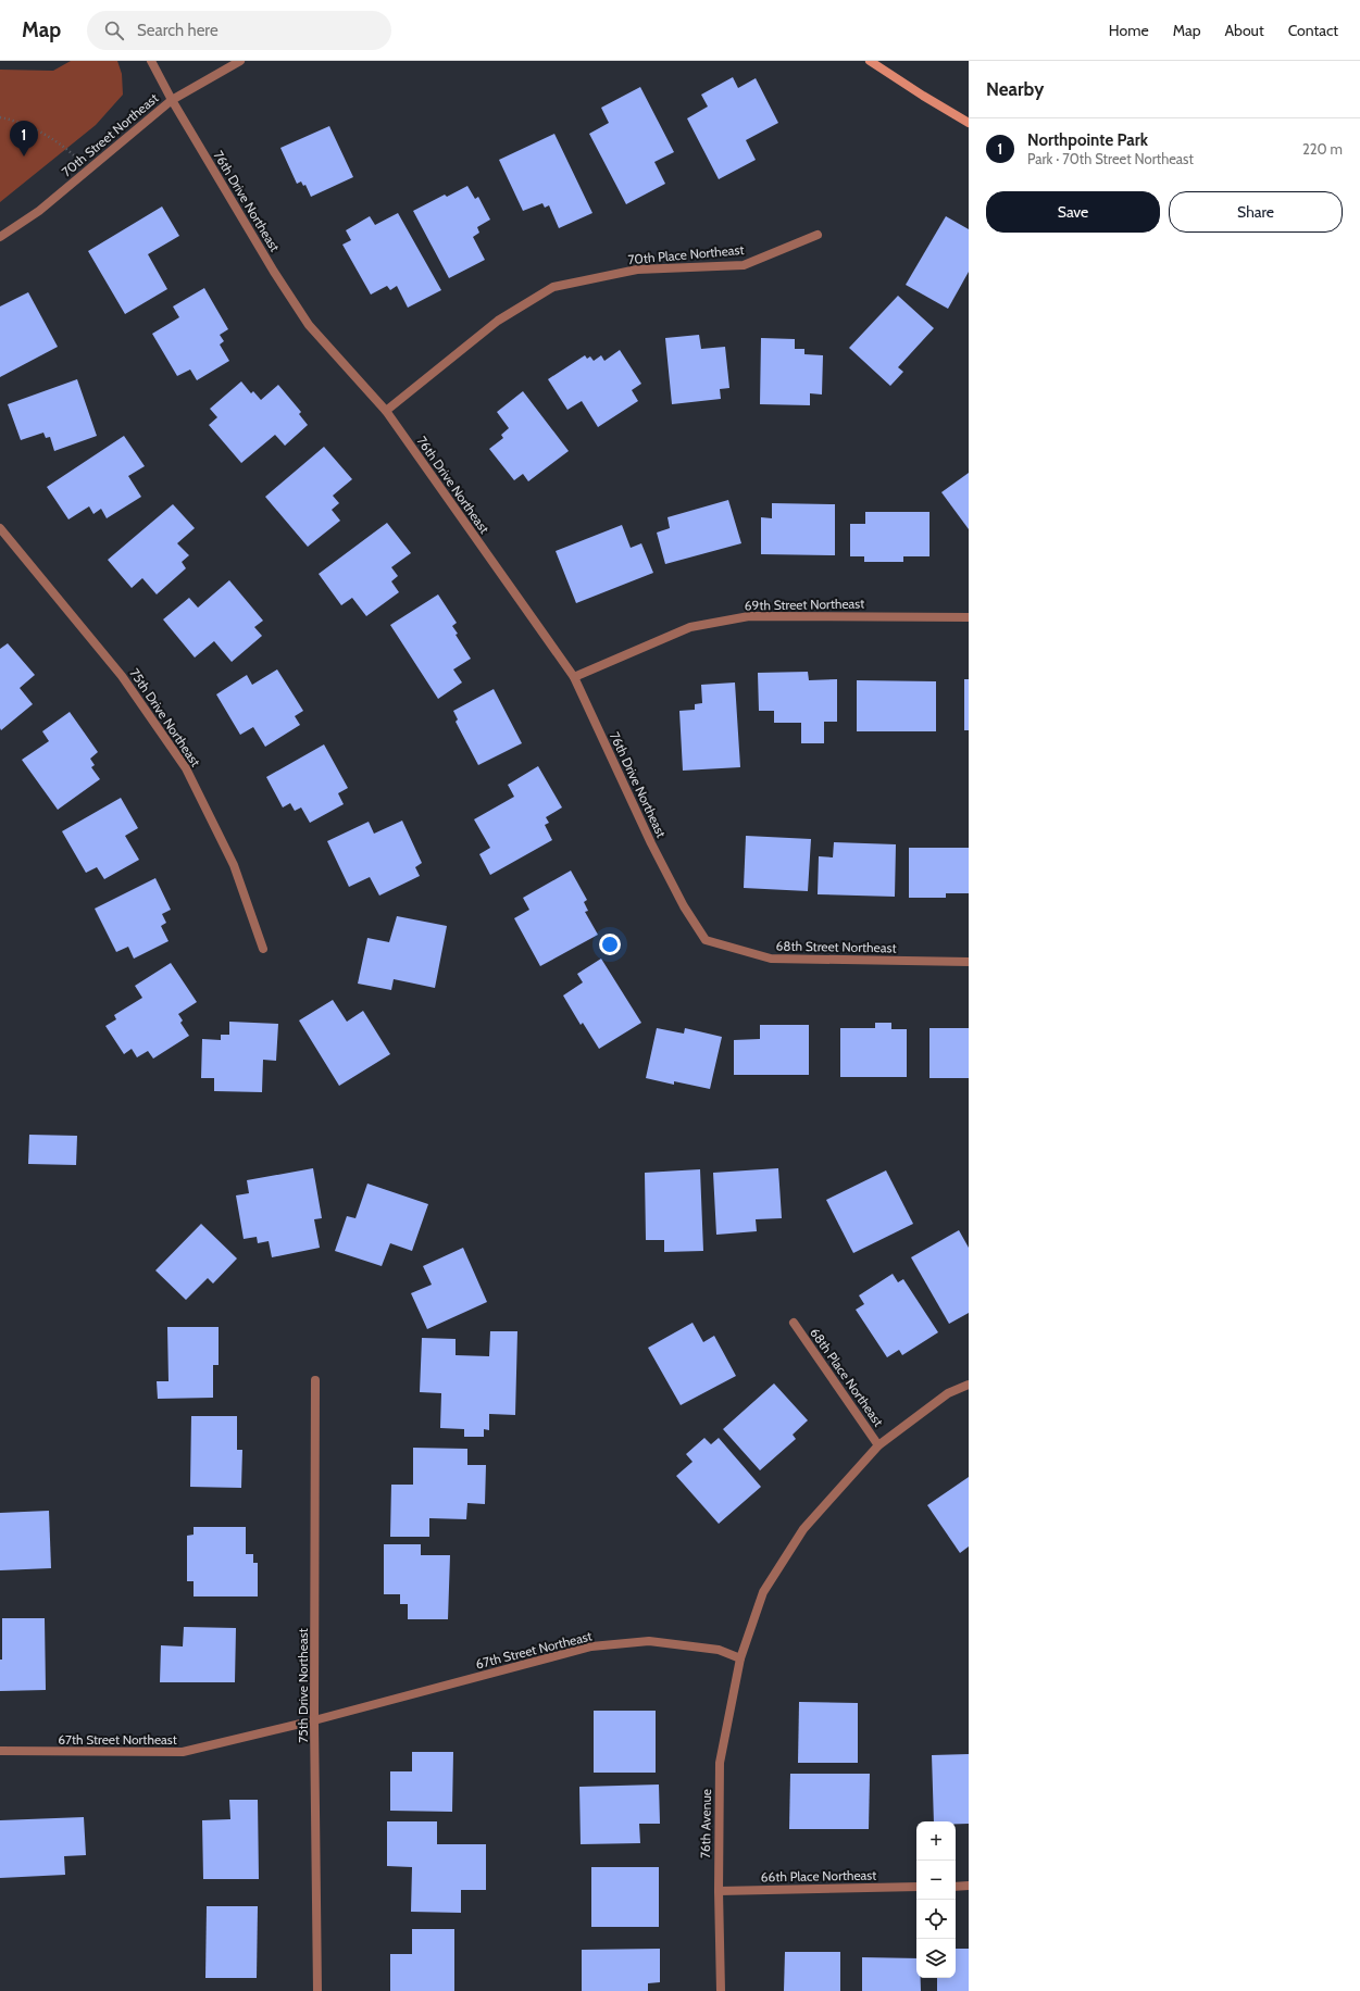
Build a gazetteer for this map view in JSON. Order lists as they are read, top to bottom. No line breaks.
{"streets":{"street":["70th Street Northeast","76th Drive Northeast","70th Place Northeast","69th Street Northeast","75th Drive Northeast","68th Street Northeast","68th Place Northeast","67th Street Northeast","76th Avenue","66th Place Northeast"]},"crossings":[["70th Street Northeast","76th Drive Northeast"],["76th Drive Northeast","70th Place Northeast"],["76th Drive Northeast","69th Street Northeast"],["76th Drive Northeast","68th Street Northeast"],["75th Drive Northeast","67th Street Northeast"],["67th Street Northeast","76th Avenue"],["76th Avenue","66th Place Northeast"]],"page":{"header":"Map","search":"Search here","nav":["Home","Map","About","Contact"],"heading":"Nearby","list":[{"mark":"1","name":"Northpointe Park","note":"Park · 70th Street Northeast","value":"220 m"}],"pins":"1","buttons":["Save","Share"],"map_buttons":["+","−"]}}
